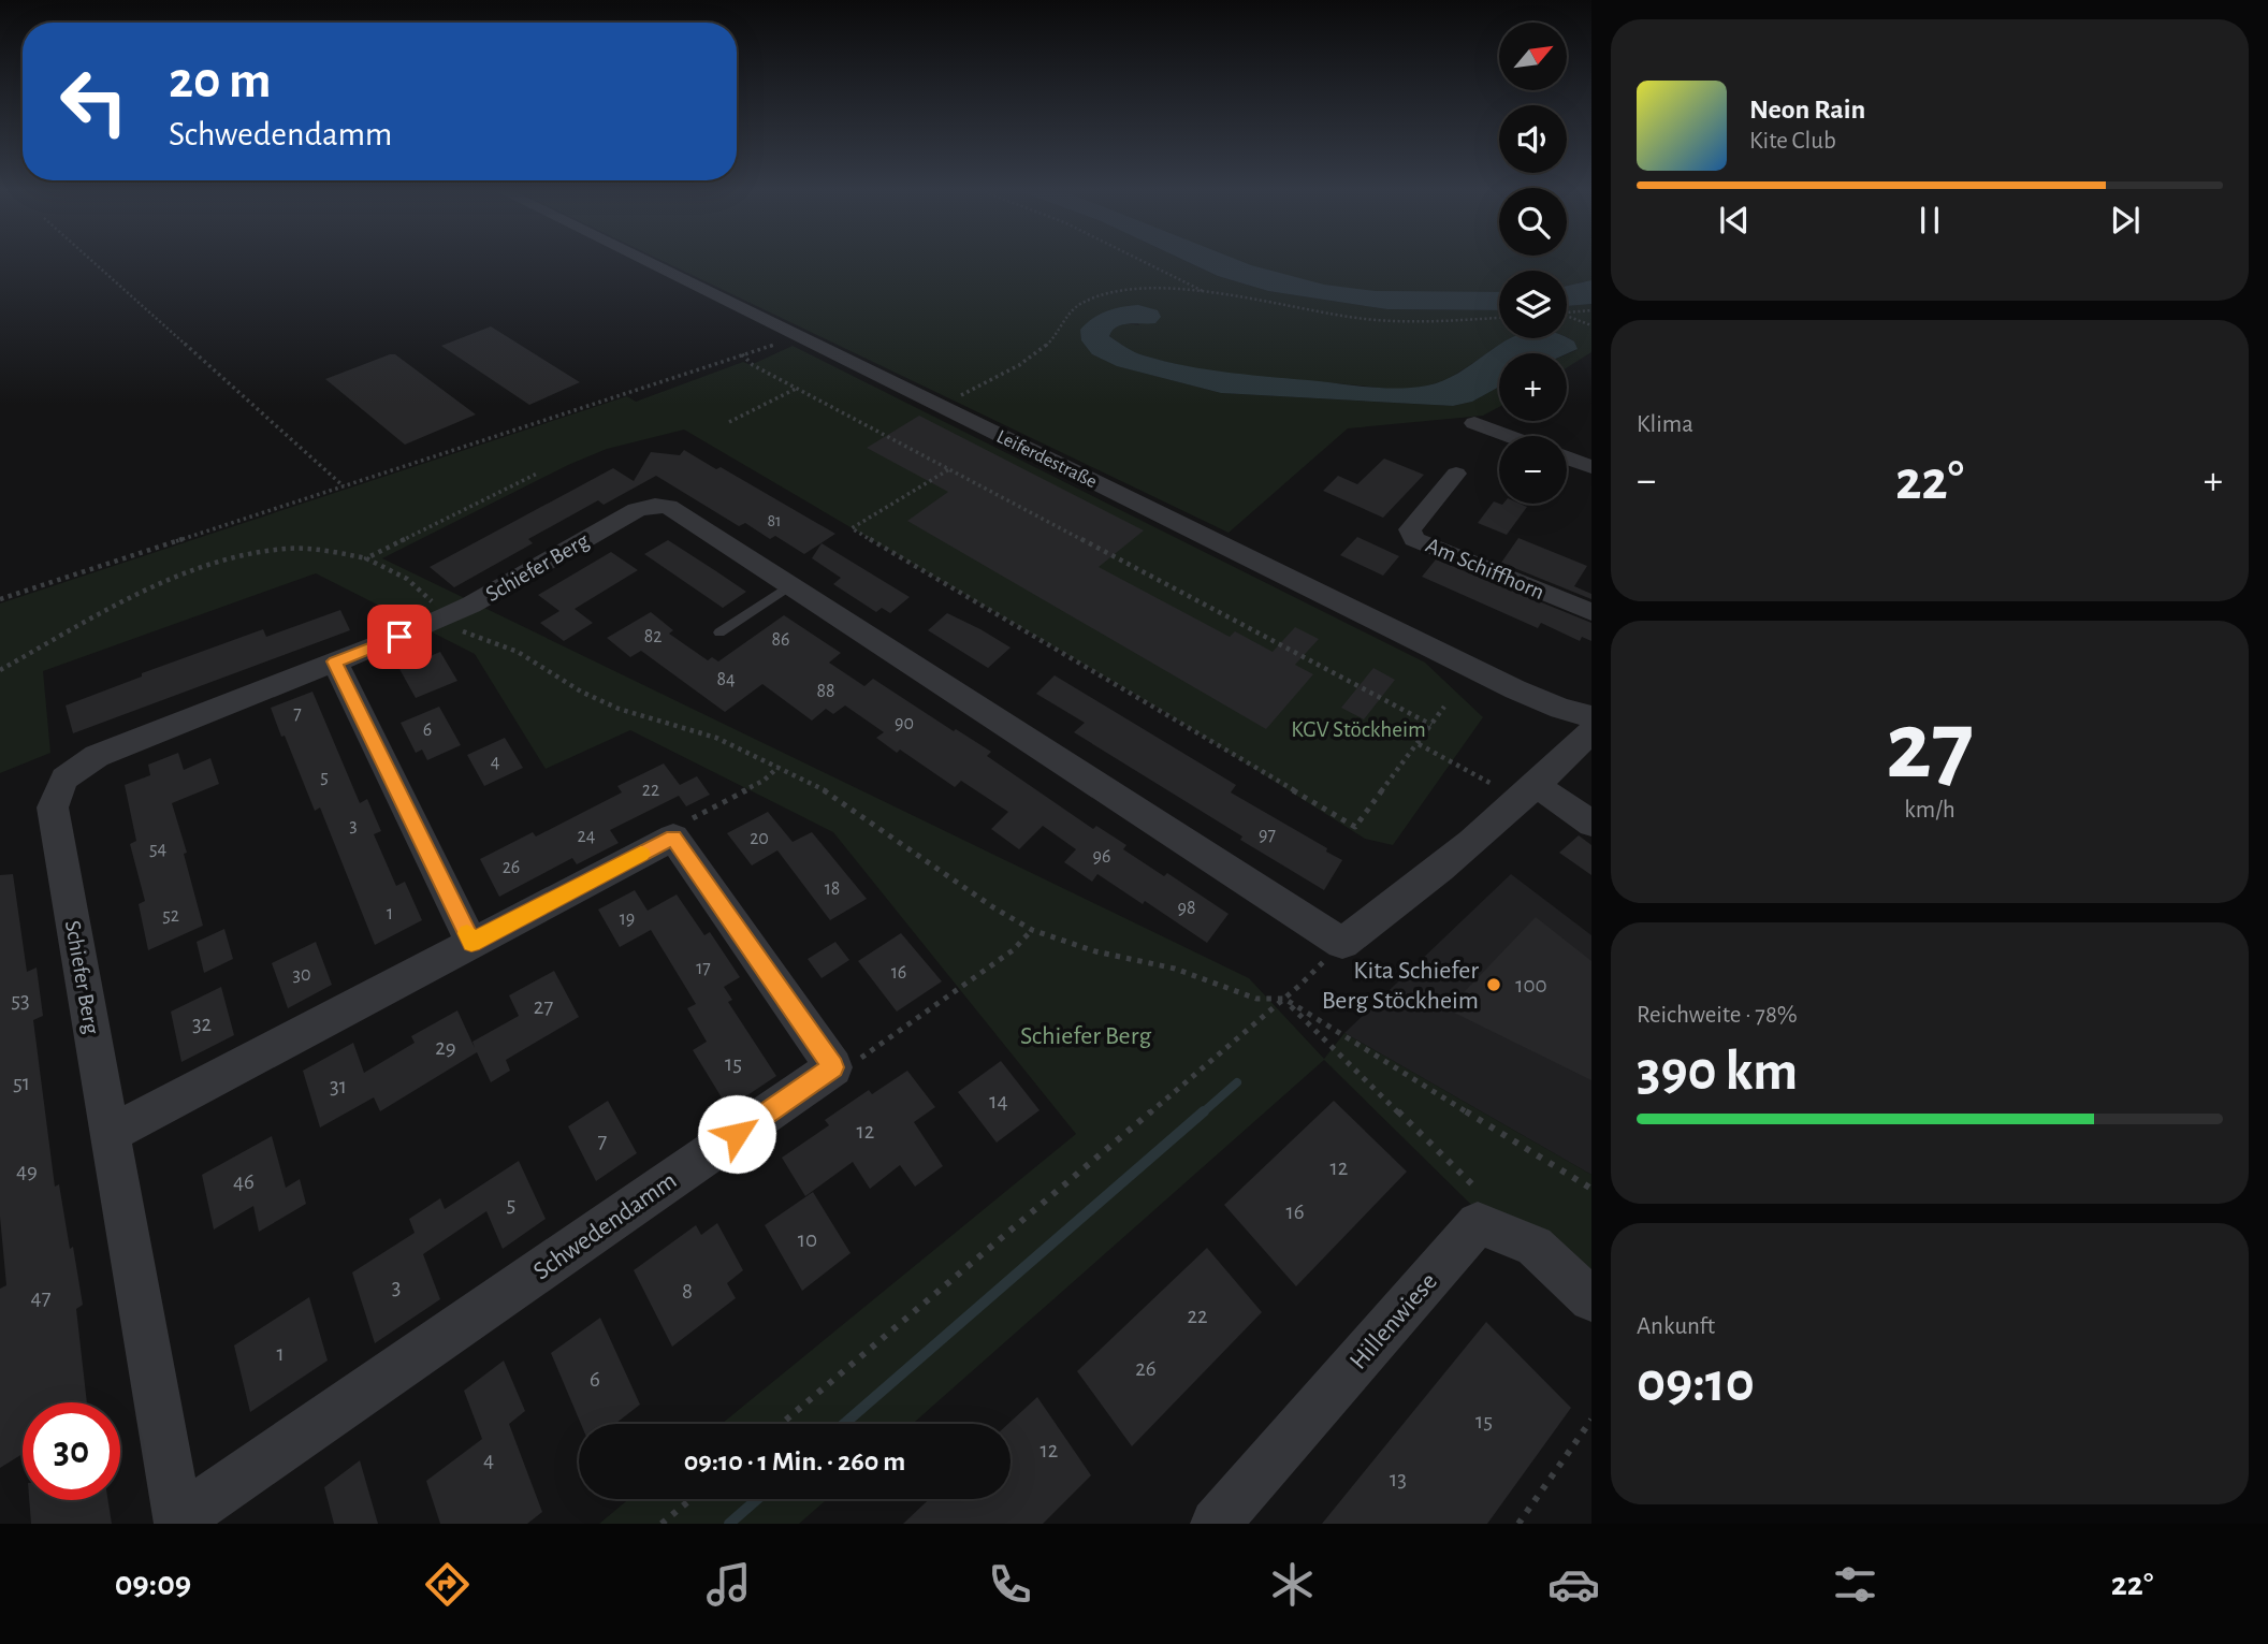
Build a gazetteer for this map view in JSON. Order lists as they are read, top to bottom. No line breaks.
{"streets":{"street":["Leiferdestraße","Schiefer Berg","Am Schiffhorn","Schwedendamm","Hillenwiese"]},"crossings":[["Schiefer Berg","Schwedendamm"]],"parks":["KGV Stöckheim","Schiefer Berg"],"places":["Kita Schiefer Berg Stöckheim"],"house_numbers":["81","82","86","84","88","7","90","6","4","5","22","3","97","24","20","54","96","26","18","98","1","52","19","17","16","30","100","53","27","32","29","15","51","31","14","12","7","12","49","46","5","16","10","3","8","47","22","1","26","6","15","12","4","13"],"north":"top right","page":{"map_buttons":["+","−"],"turn":["20 m","Schwedendamm"],"song":["Neon Rain","Kite Club"],"tile":["Klima",["27","km/h"],["Reichweite · 78%","390 km"],["Ankunft","09:10"]],"heat":["−","22°","+"],"limit":"30","trip":"09:10 · 1 Min. · 260 m","tabs":["09:09","22°"]}}
